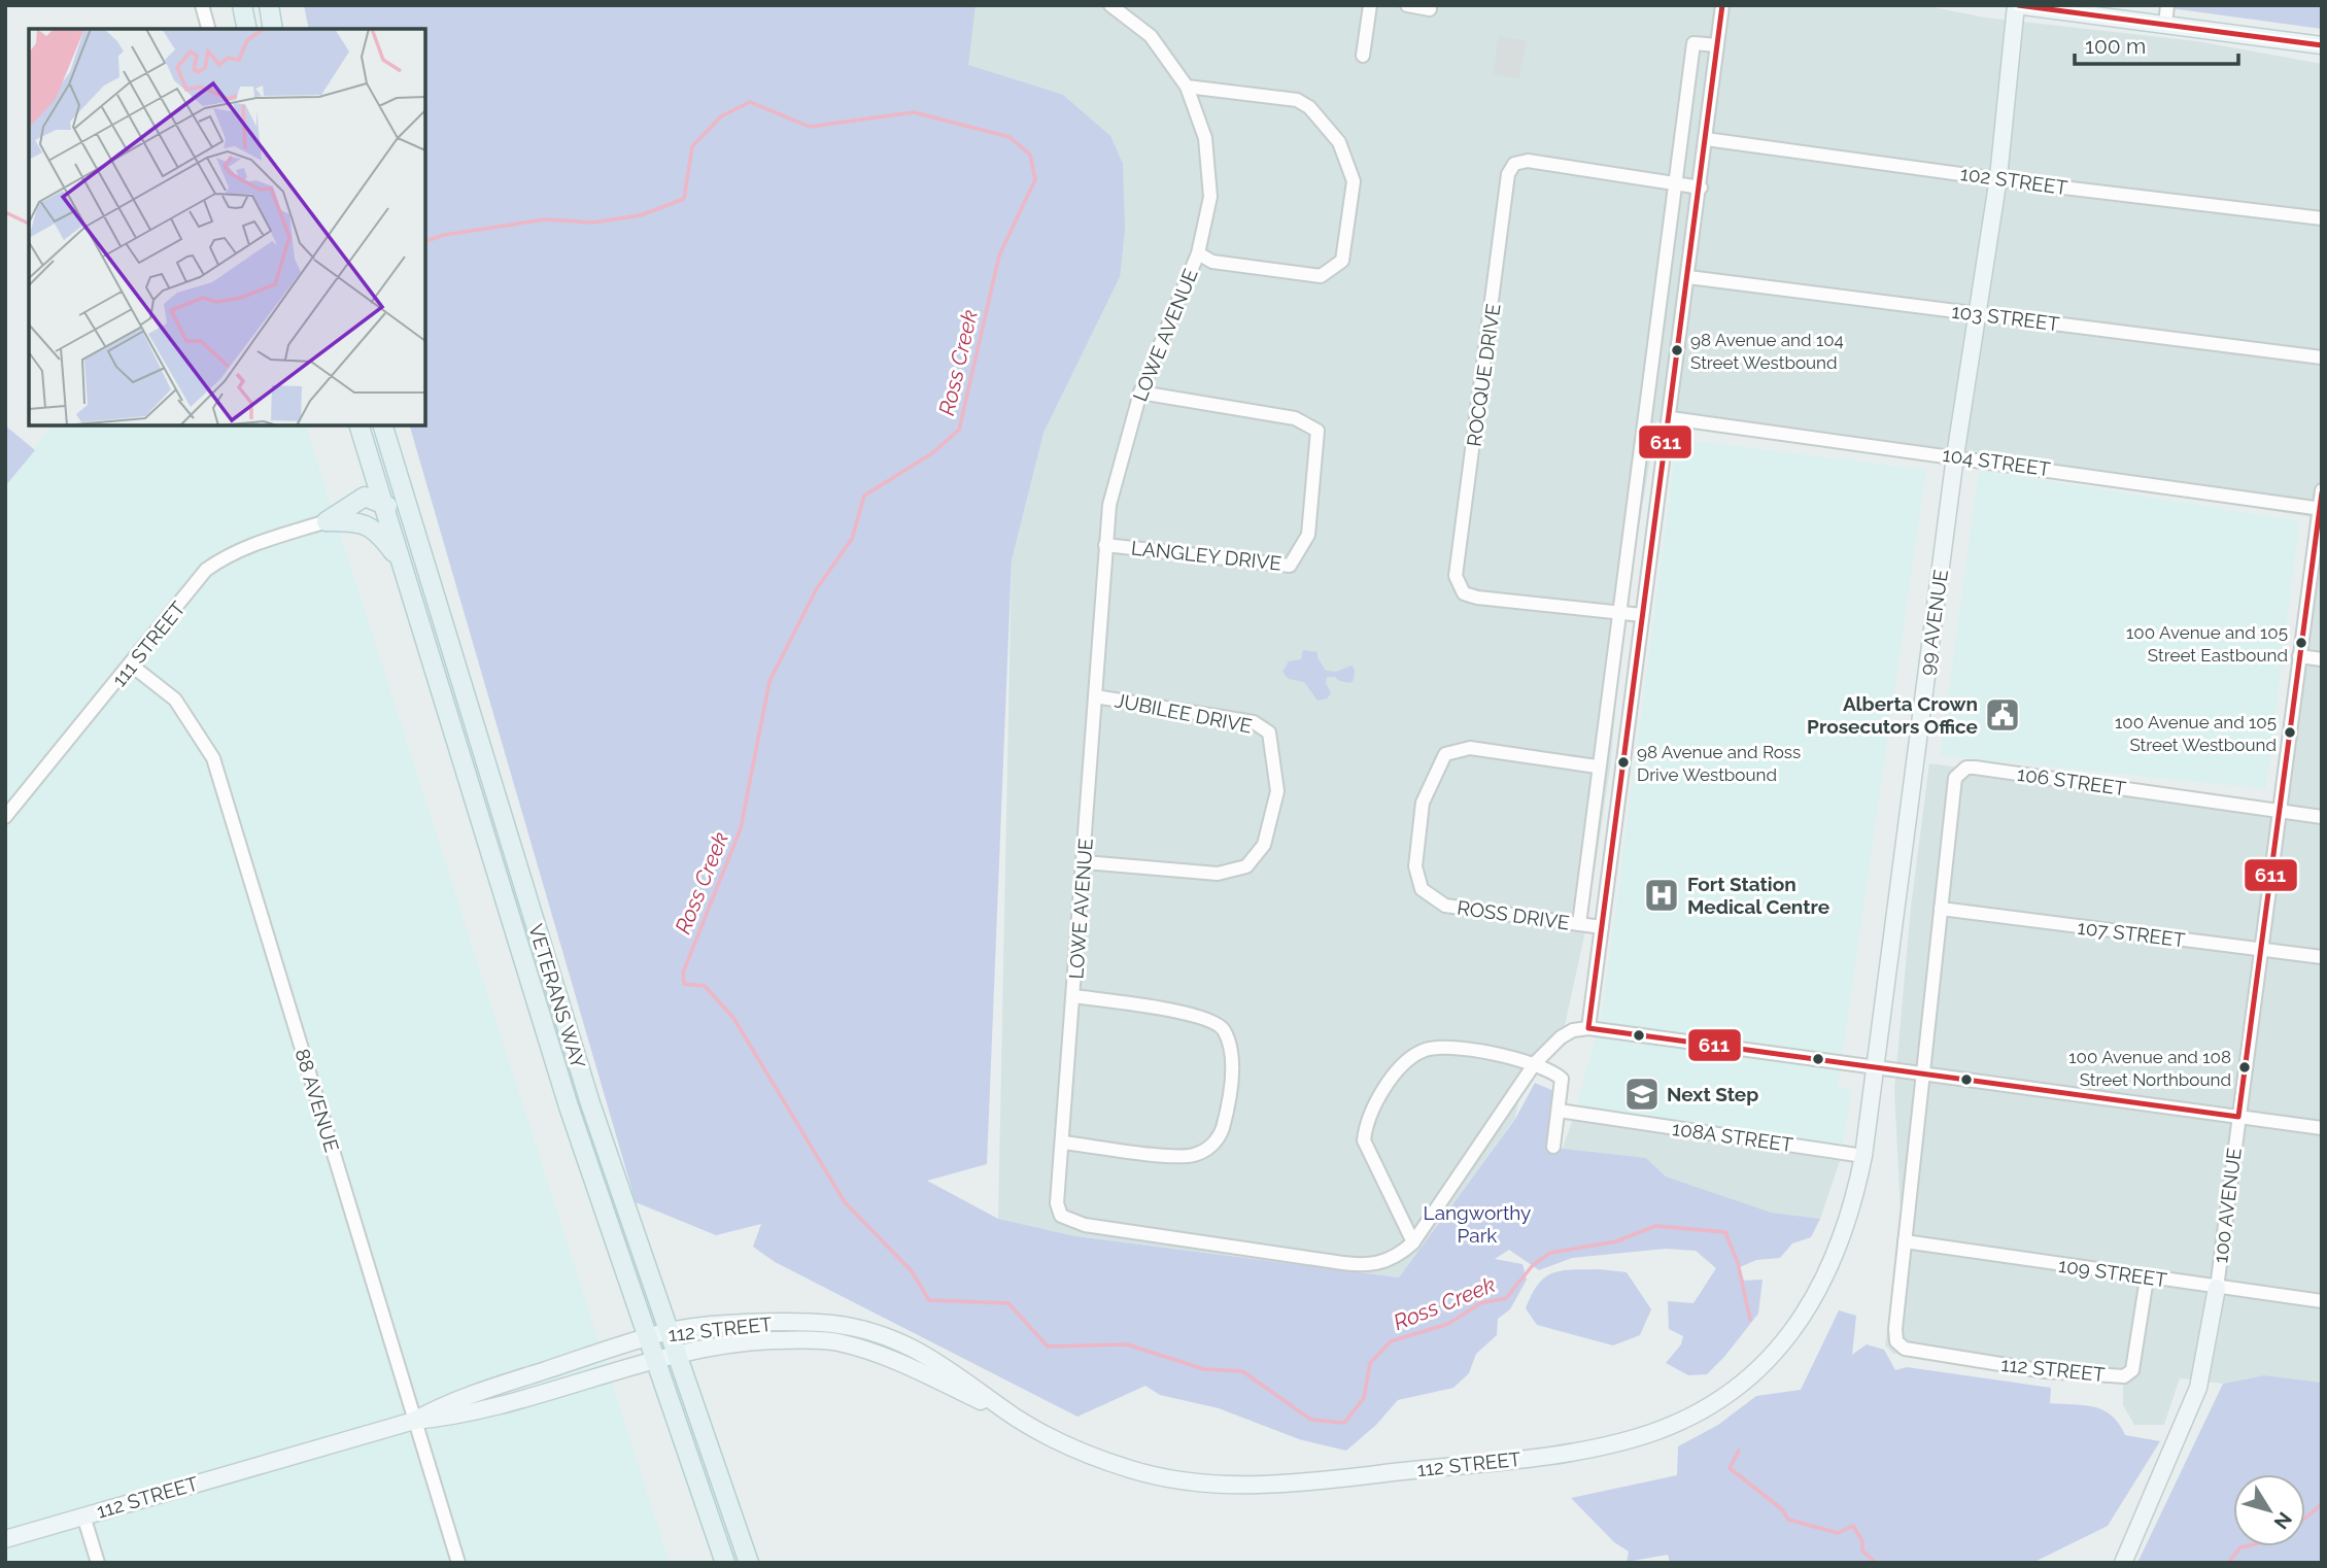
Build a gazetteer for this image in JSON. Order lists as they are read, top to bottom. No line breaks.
{"streets":{"main road":["99 AVENUE","VETERANS WAY","100 AVENUE","112 STREET"],"street":["102 STREET","103 STREET","LOWE AVENUE","ROCQUE DRIVE","104 STREET","LANGLEY DRIVE","111 STREET","JUBILEE DRIVE","106 STREET","ROSS DRIVE","107 STREET","88 AVENUE","108A STREET","109 STREET"]},"crossings":[["102 STREET","99 AVENUE"],["103 STREET","99 AVENUE"],["LOWE AVENUE","LANGLEY DRIVE"],["LOWE AVENUE","JUBILEE DRIVE"],["104 STREET","99 AVENUE"],["104 STREET","100 AVENUE"],["99 AVENUE","108A STREET"],["99 AVENUE","112 STREET"],["111 STREET","88 AVENUE"],["106 STREET","107 STREET"],["106 STREET","100 AVENUE"],["107 STREET","100 AVENUE"],["VETERANS WAY","112 STREET"],["88 AVENUE","112 STREET"],["100 AVENUE","109 STREET"],["109 STREET","112 STREET"]],"water":["Ross Creek"],"parks":["Langworthy Park"],"places":{"other":["98 Avenue and 104 Street Westbound","100 Avenue and 105 Street Eastbound","100 Avenue and 105 Street Westbound","98 Avenue and Ross Drive Westbound","100 Avenue and 108 Street Northbound"],"public building":["Alberta Crown Prosecutors Office"],"hospital":["Fort Station Medical Centre"],"school or university":["Next Step"]},"lines":["transit line 611"],"scale_bar":"100 m","north":"bottom right"}
